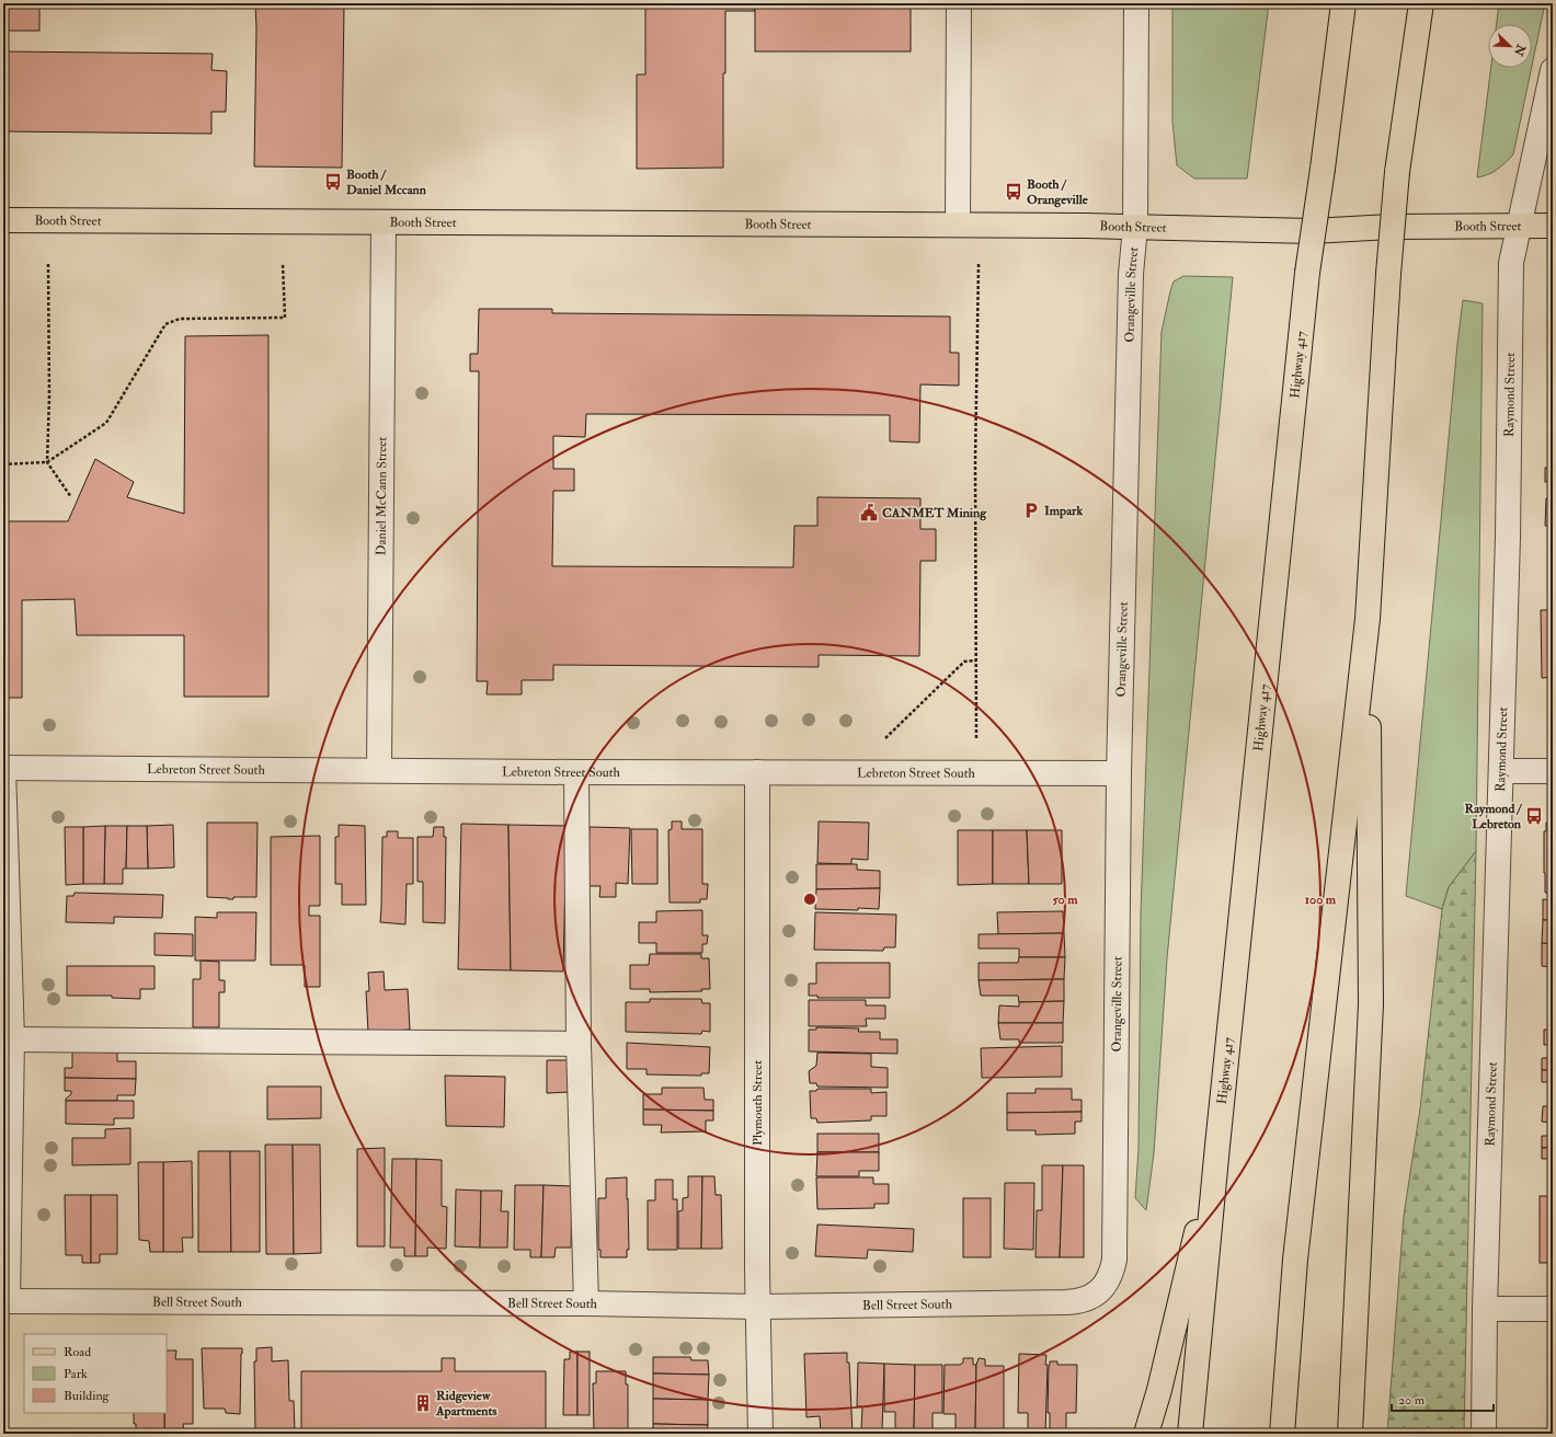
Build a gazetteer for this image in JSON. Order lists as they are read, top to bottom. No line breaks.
{"streets":{"main road":["Booth Street","Highway 417"],"street":["Orangeville Street","Raymond Street","Daniel McCann Street","Lebreton Street South","Plymouth Street","Bell Street South"]},"crossings":[["Booth Street","Orangeville Street"],["Booth Street","Raymond Street"],["Booth Street","Daniel McCann Street"],["Orangeville Street","Lebreton Street South"],["Orangeville Street","Bell Street South"],["Daniel McCann Street","Lebreton Street South"],["Lebreton Street South","Plymouth Street"],["Plymouth Street","Bell Street South"]],"places":{"bus stop":["Booth / Daniel Mccann","Booth / Orangeville","Raymond / Lebreton"],"parking":["Impark"],"public building":["CANMET Mining"],"building":["Ridgeview Apartments"]},"legend":["Road","Park","Building"],"scale_bar":"20 m","north":"bottom right","rings":["50 m","100 m"]}
